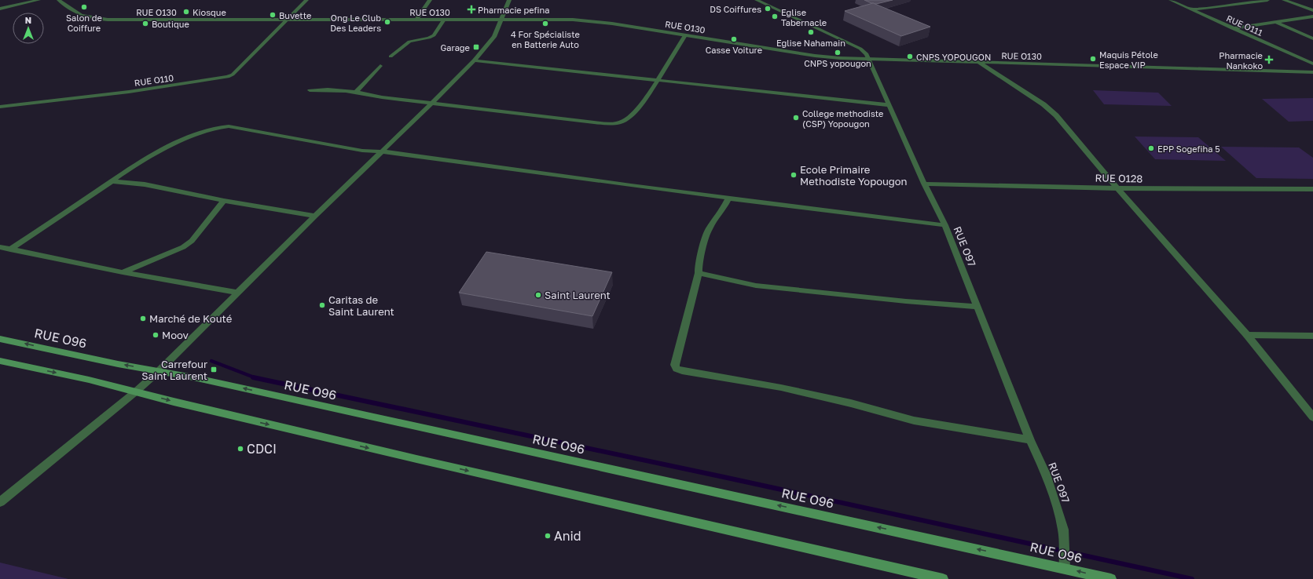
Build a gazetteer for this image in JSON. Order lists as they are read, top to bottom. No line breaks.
{"streets":{"main road":["RUE O96"],"street":["RUE O130","RUE O111","RUE O110","RUE O128","RUE O97"]},"crossings":[["RUE O130","RUE O110"],["RUE O130","RUE O97"],["RUE O128","RUE O97"],["RUE O97","RUE O96"]],"places":{"other":["Salon de Coiffure","DS Coiffures","Kiosque","Buvette","Eglise Tabernacle","Ong Le Club Des Leaders","Boutique","4 For Spécialiste en Batterie Auto","Eglise Nahamain","Casse Voiture","CNPS yopougon","CNPS YOPOUGON","Maquis Pétole Espace VIP","College methodiste (CSP) Yopougon","EPP Sogefiha 5","Ecole Primaire Methodiste Yopougon","Saint Laurent","Caritas de Saint Laurent","Marché de Kouté","Moov","CDCI","Anid"],"health":["Pharmacie pefina","Pharmacie Nankoko"],"transit":["Garage","Carrefour Saint Laurent"]},"north":"top"}
